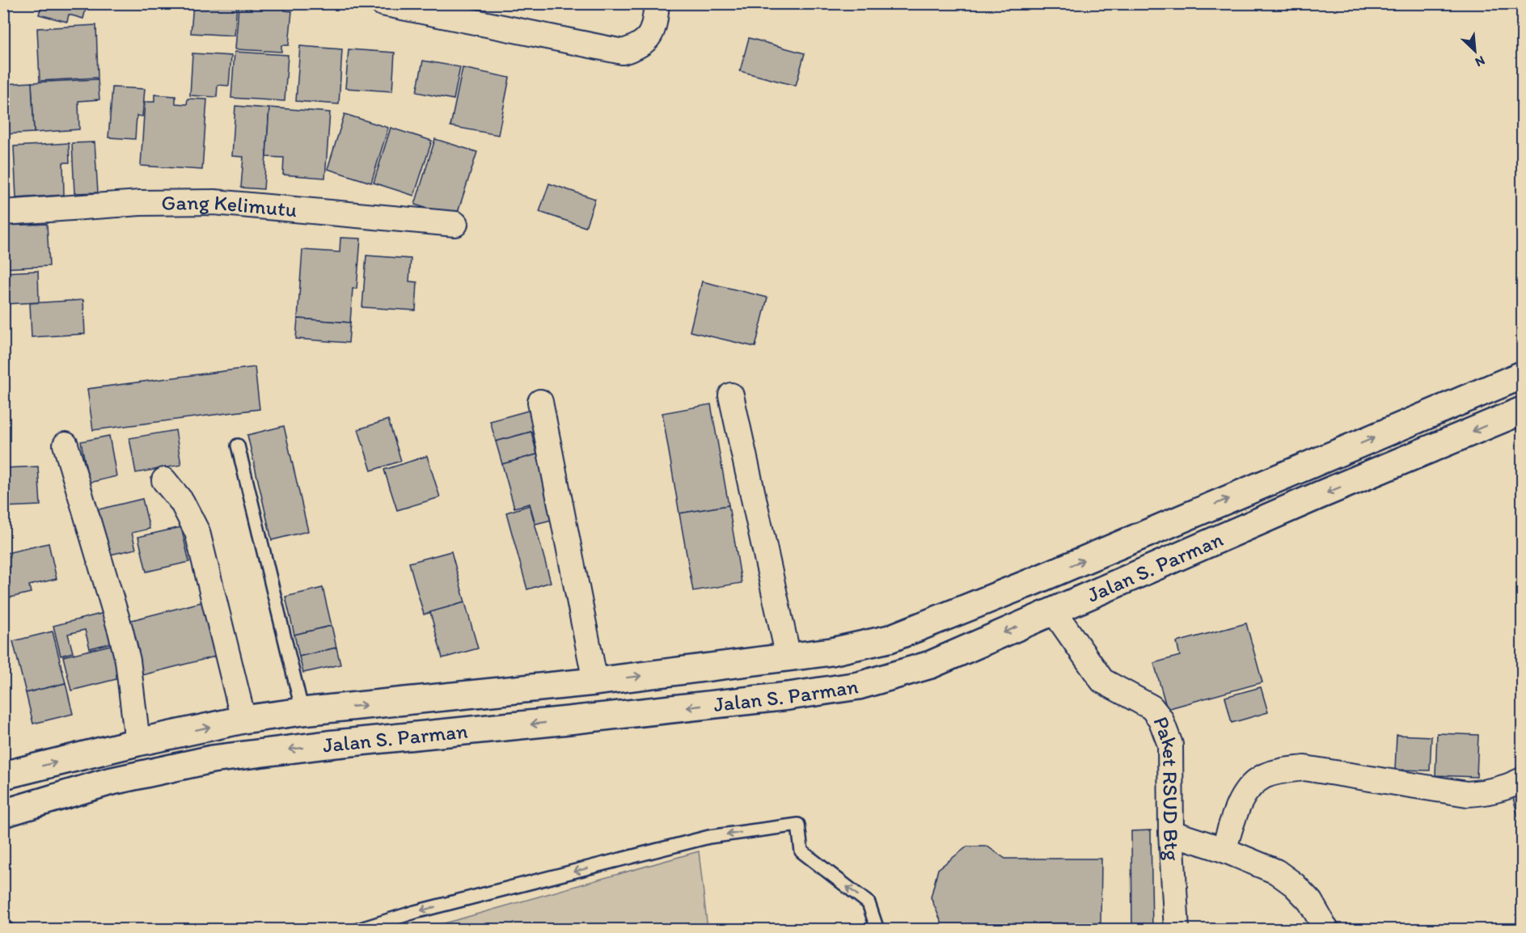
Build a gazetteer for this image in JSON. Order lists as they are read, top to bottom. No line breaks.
{"streets":{"main road":["Jalan S. Parman"],"street":["Gang Kelimutu","Paket RSUD Btg"]},"crossings":[["Jalan S. Parman","Paket RSUD Btg"]],"north":"bottom right"}
